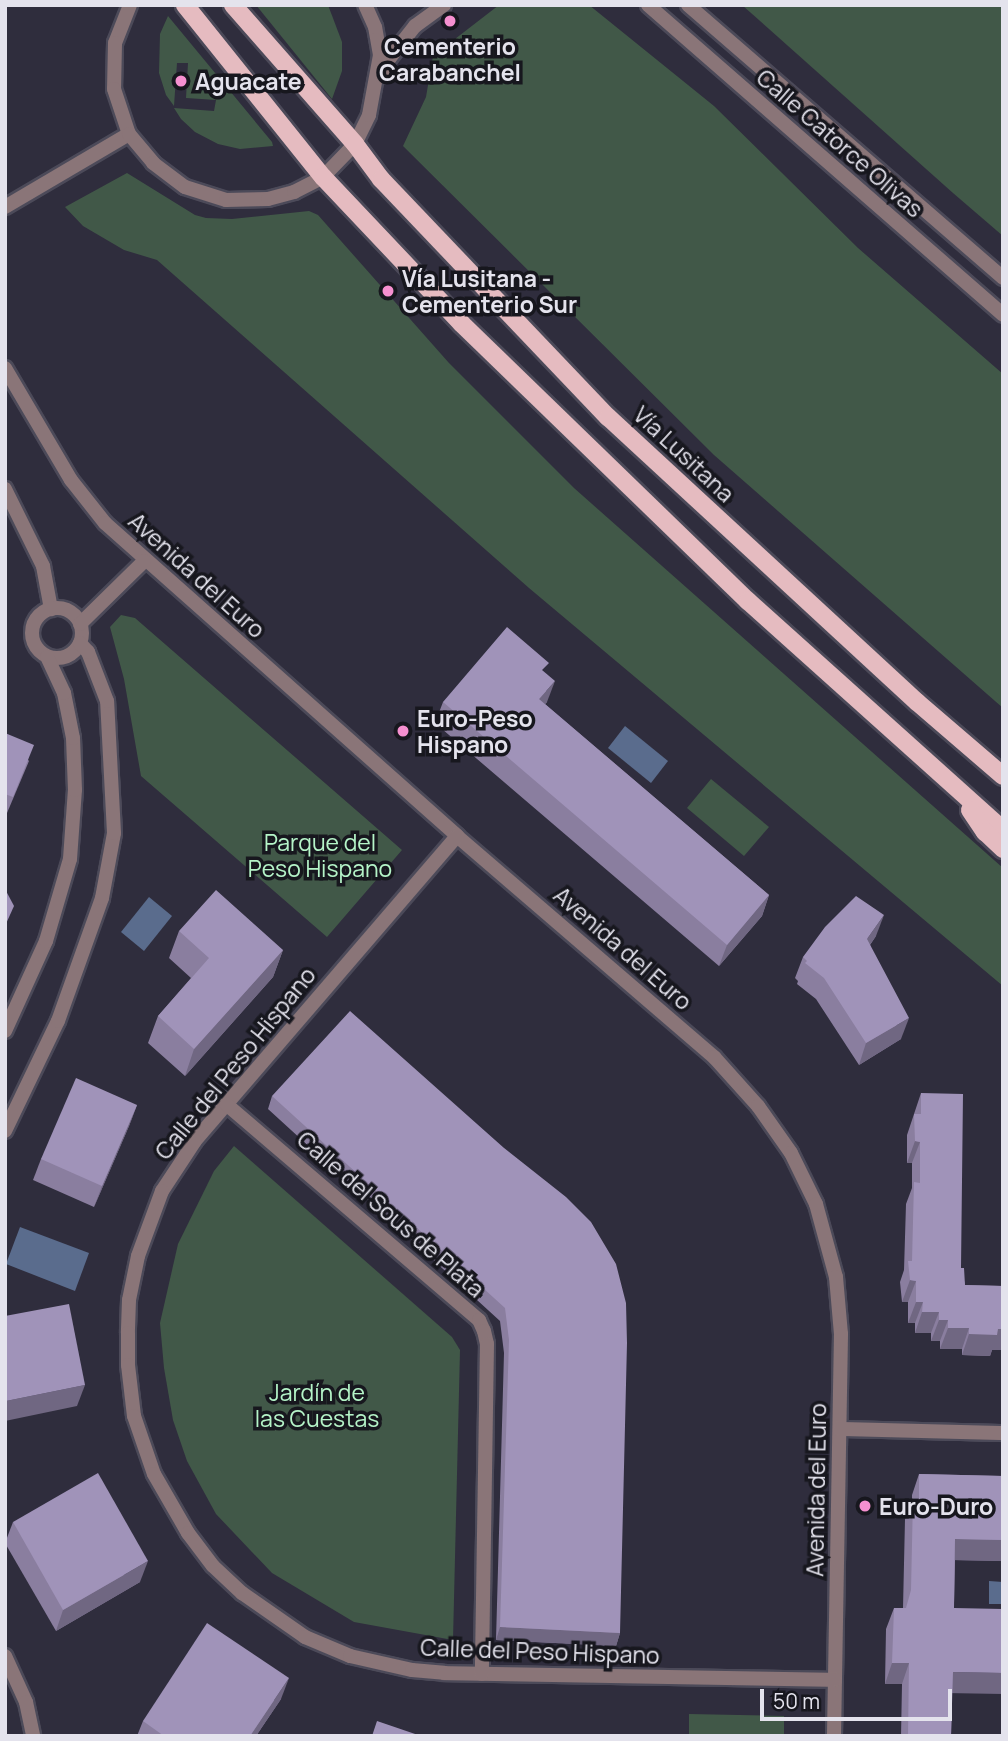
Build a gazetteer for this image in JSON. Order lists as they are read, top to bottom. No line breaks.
{"streets":{"main road":["Vía Lusitana"],"street":["Calle Catorce Olivas","Avenida del Euro","Calle del Peso Hispano","Calle del Sous de Plata"]},"crossings":[["Avenida del Euro","Calle del Peso Hispano"],["Calle del Peso Hispano","Calle del Sous de Plata"]],"parks":["Parque del Peso Hispano","Jardín de las Cuestas"],"places":["Cementerio Carabanchel","Aguacate","Vía Lusitana - Cementerio Sur","Euro-Peso Hispano","Euro-Duro"],"scale_bar":"50 m"}
